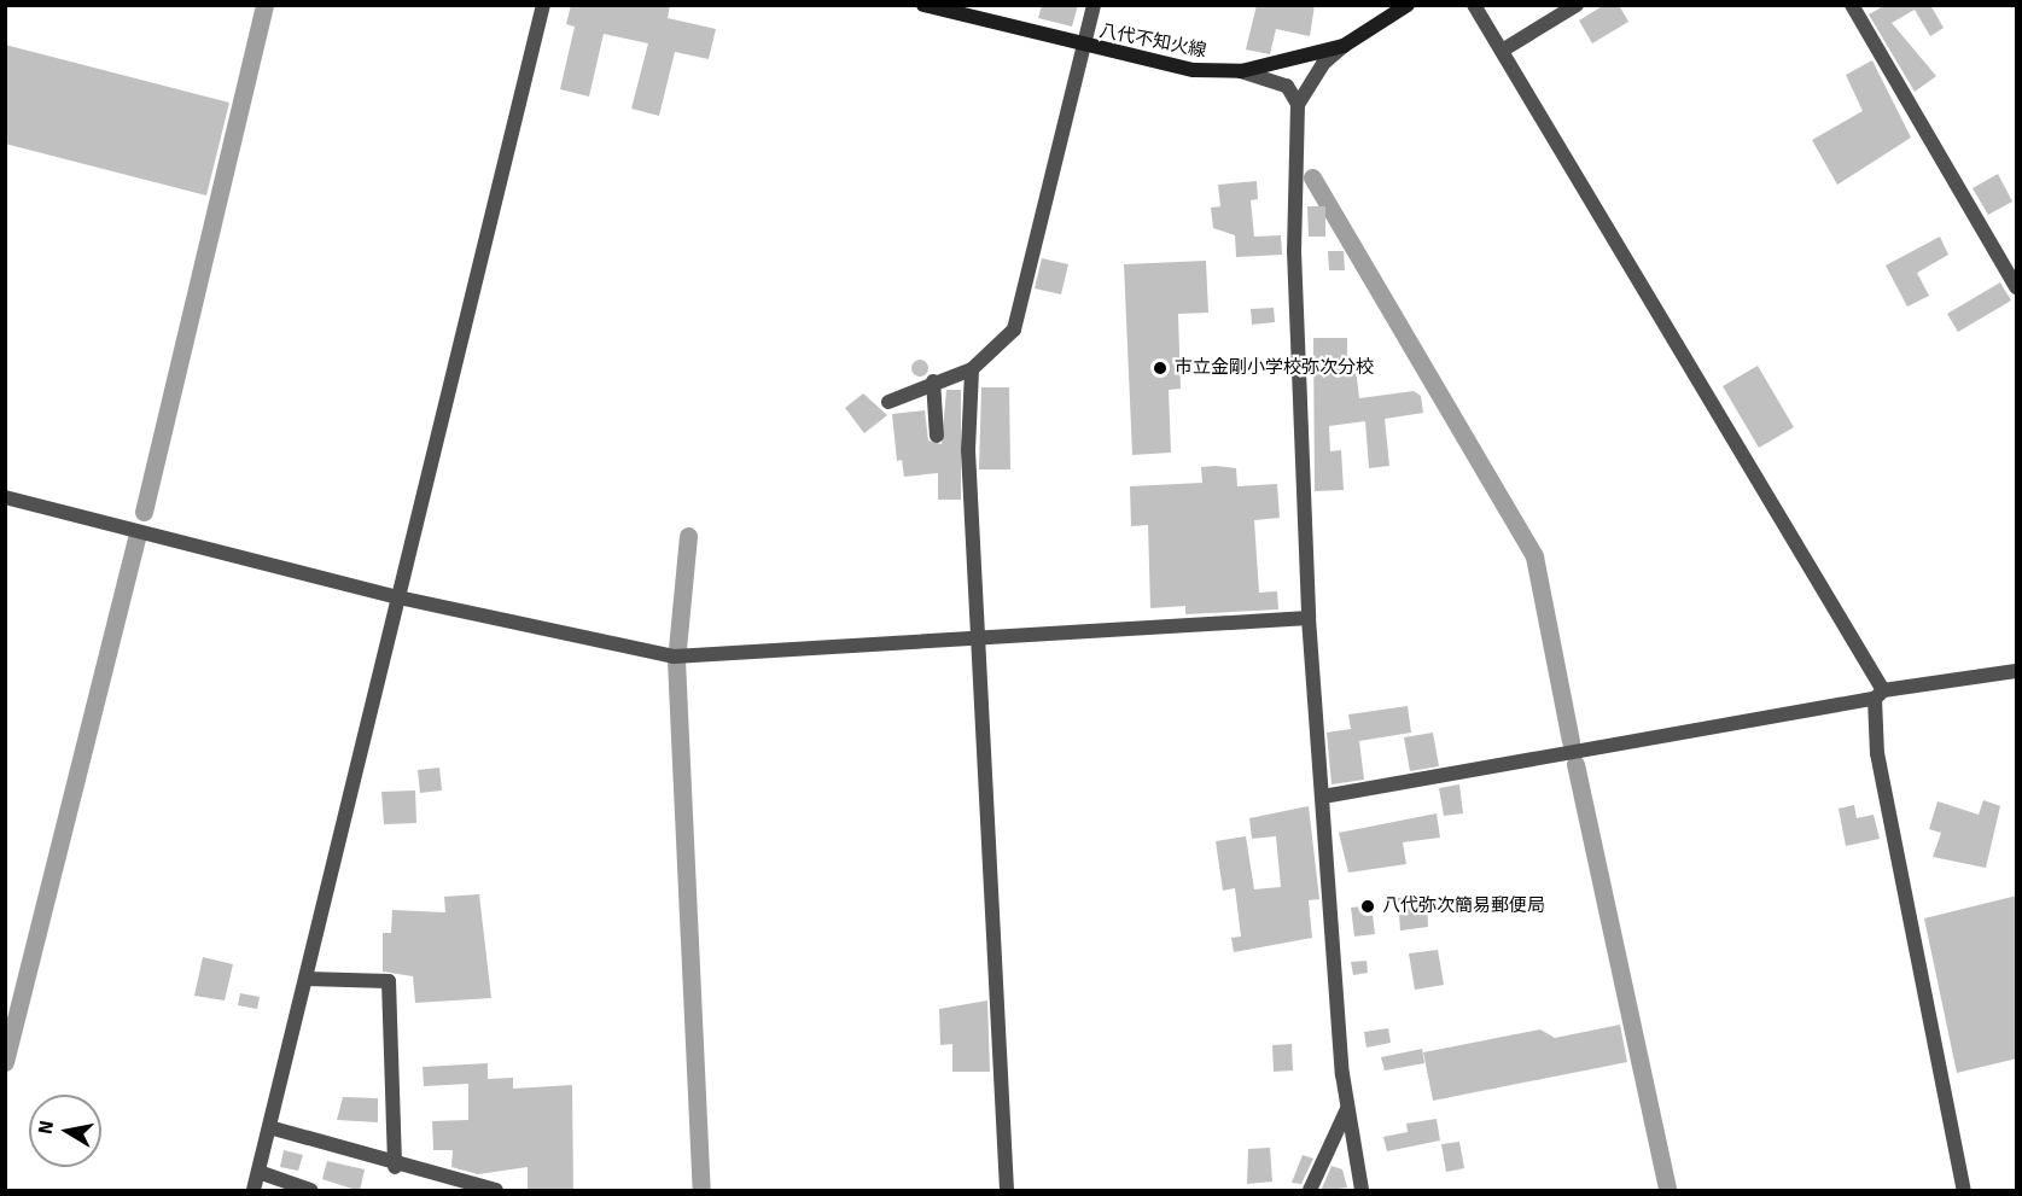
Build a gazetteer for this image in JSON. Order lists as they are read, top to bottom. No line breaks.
{"streets":{"main road":["八代不知火線"]},"places":["市立金剛小学校弥次分校","八代弥次簡易郵便局"],"north":"left"}
